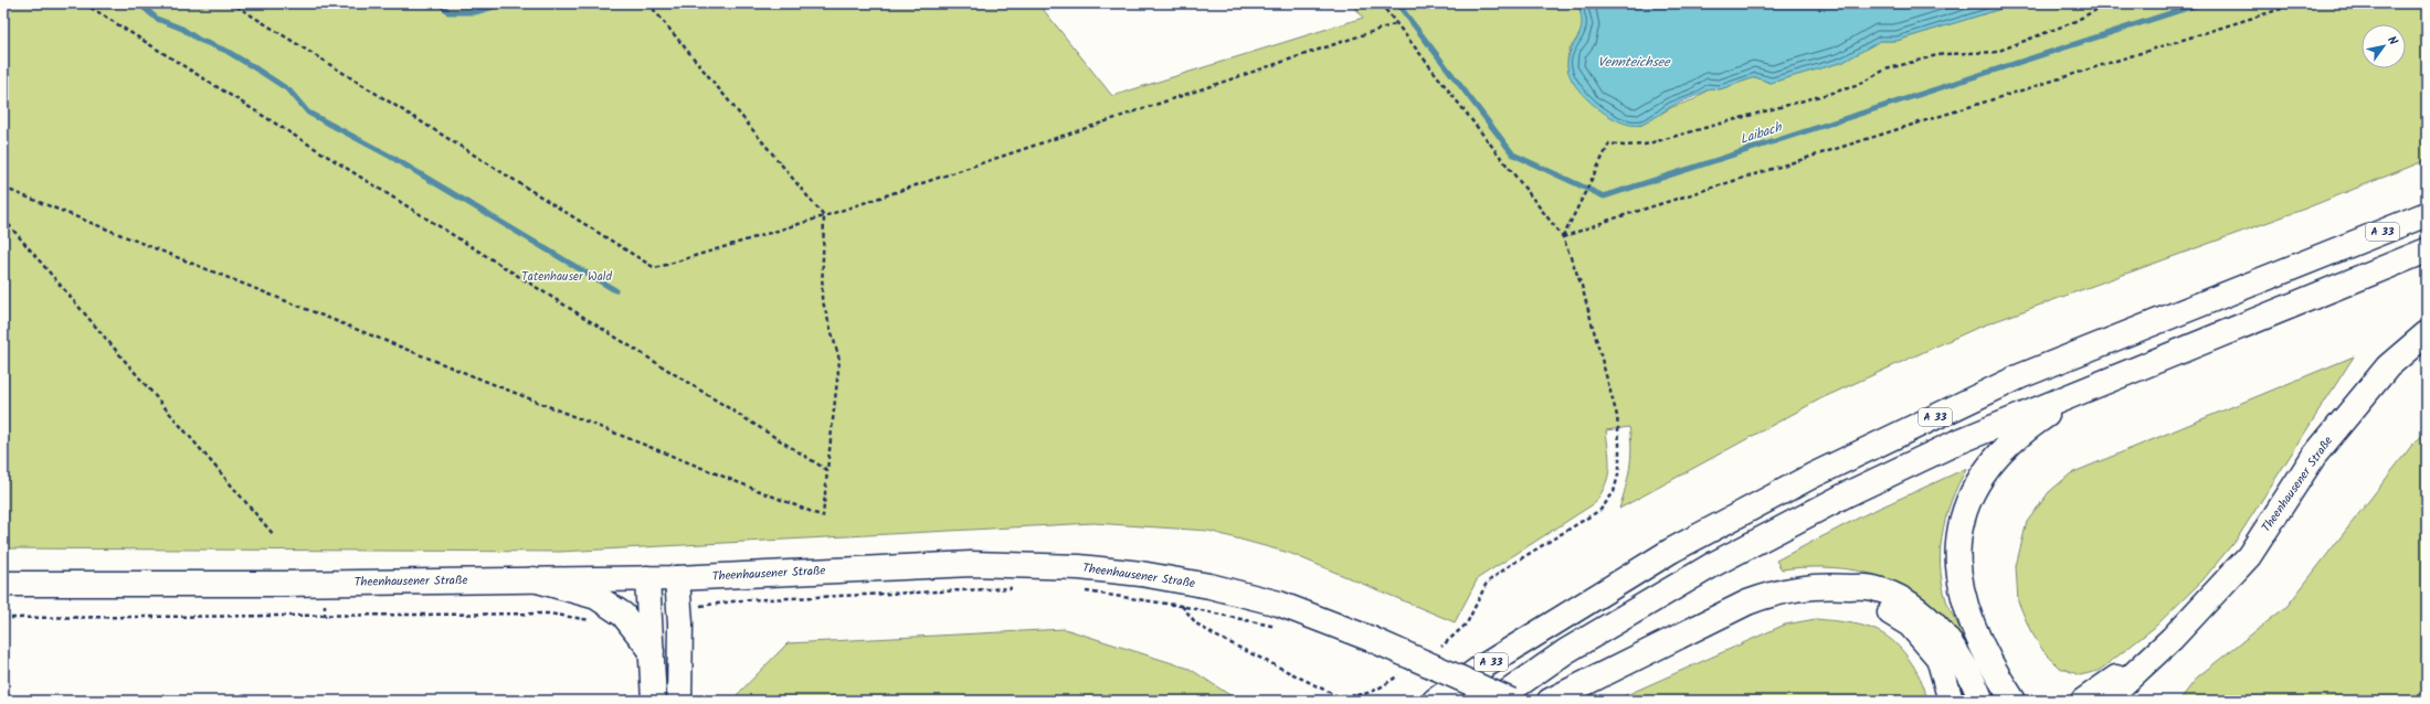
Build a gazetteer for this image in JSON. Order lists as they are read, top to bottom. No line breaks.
{"streets":{"main road":["A 33","Theenhausener Straße"]},"water":["Vennteichsee","Laibach"],"parks":["Tatenhauser Wald"],"north":"top right"}
